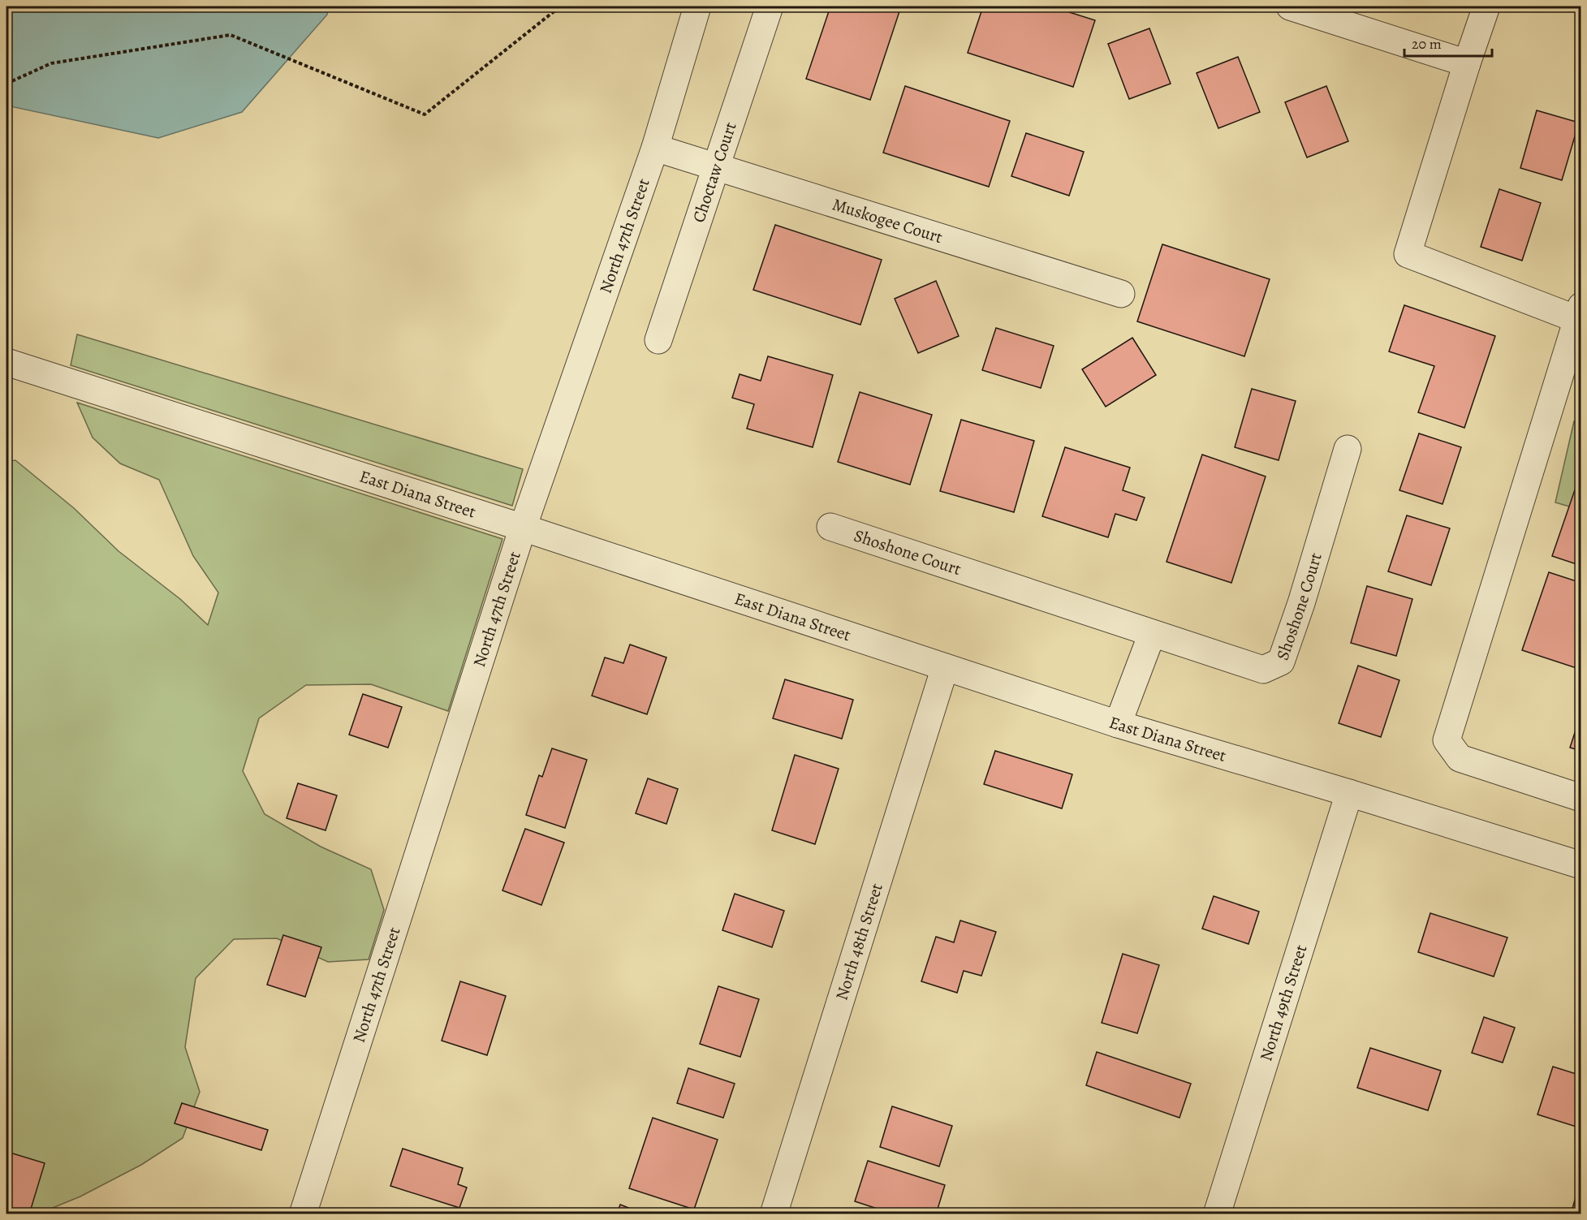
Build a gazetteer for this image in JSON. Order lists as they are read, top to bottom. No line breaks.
{"streets":{"street":["Choctaw Court","Muskogee Court","North 47th Street","East Diana Street","Shoshone Court","North 48th Street","North 49th Street"]},"crossings":[["Choctaw Court","Muskogee Court"],["Muskogee Court","North 47th Street"],["North 47th Street","East Diana Street"],["East Diana Street","North 48th Street"],["East Diana Street","North 49th Street"]],"scale_bar":"20 m"}
